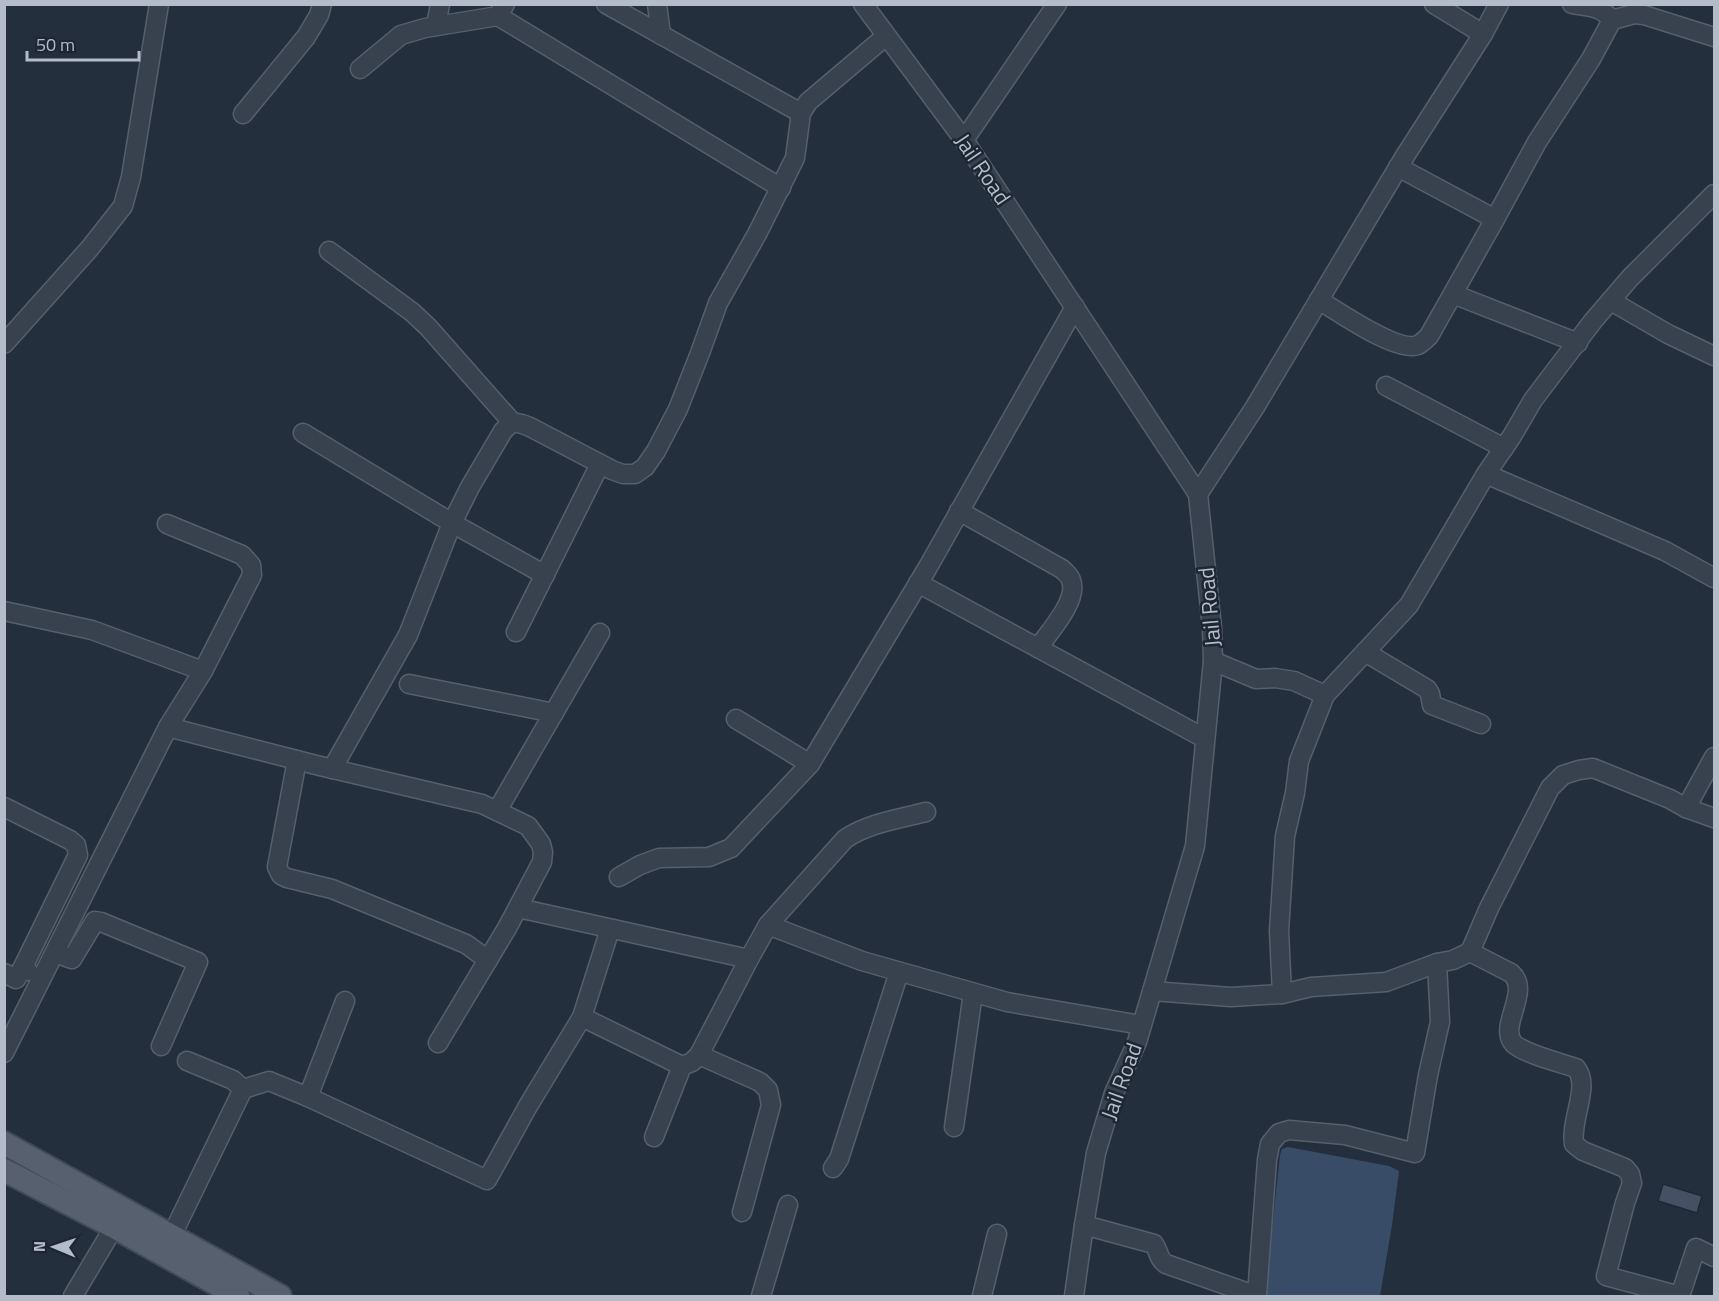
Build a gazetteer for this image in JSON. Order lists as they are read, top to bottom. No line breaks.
{"streets":{"street":["Jail Road"]},"scale_bar":"50 m","north":"left"}
